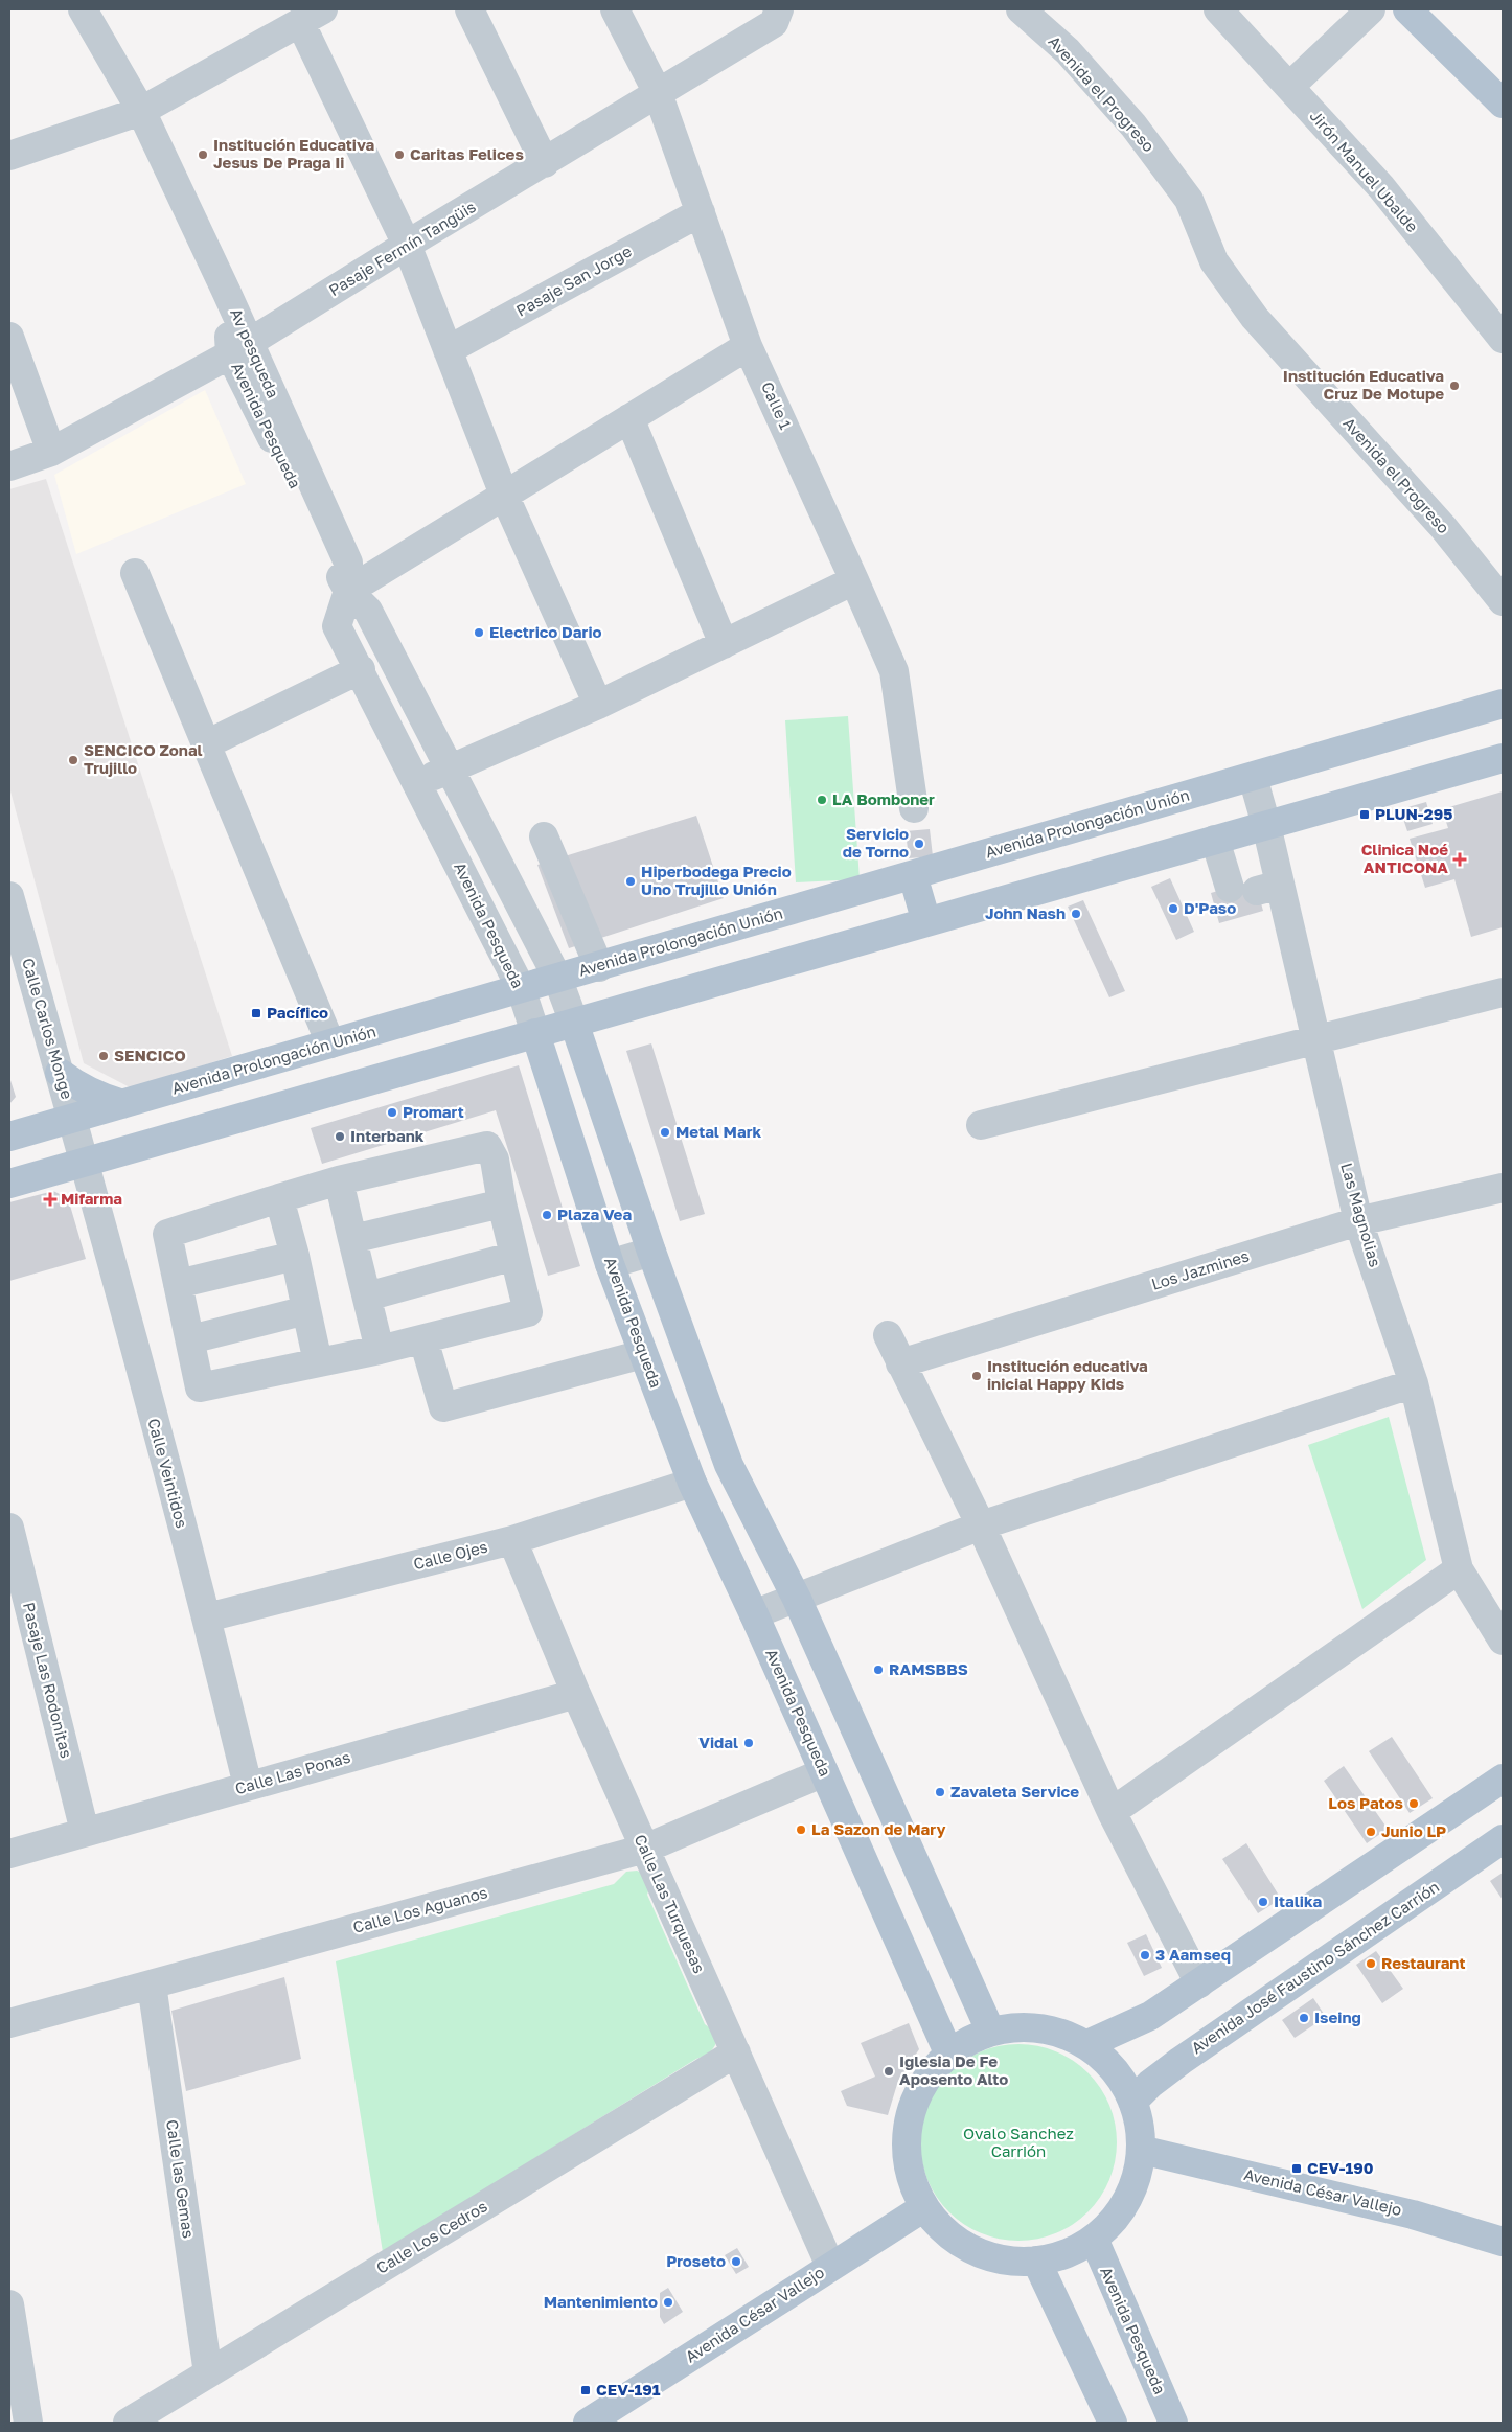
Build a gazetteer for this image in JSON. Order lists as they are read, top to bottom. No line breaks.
{"streets":{"main road":["Avenida Pesqueda","Avenida Prolongación Unión","Avenida José Faustino Sánchez Carrión","Avenida César Vallejo"],"street":["Avenida el Progreso","Jirón Manuel Ubalde","Pasaje Fermín Tangüis","Pasaje San Jorge","Av pesqueda","Calle 1","Calle Carlos Monge","Las Magnolias","Los Jazmines","Calle Veintidos","Calle Ojes","Pasaje Las Rodonitas","Calle Las Ponas","Calle Las Turquesas","Calle Los Aguanos","Calle las Gemas","Calle Los Cedros"]},"crossings":[["Pasaje Fermín Tangüis","Av pesqueda"],["Pasaje Fermín Tangüis","Calle 1"],["Pasaje Fermín Tangüis","Avenida Pesqueda"],["Pasaje San Jorge","Calle 1"],["Av pesqueda","Avenida Pesqueda"],["Avenida Pesqueda","Avenida Prolongación Unión"],["Avenida Pesqueda","Calle Ojes"],["Avenida Pesqueda","Calle Los Aguanos"],["Avenida Prolongación Unión","Calle Carlos Monge"],["Avenida Prolongación Unión","Las Magnolias"],["Calle Carlos Monge","Calle Veintidos"],["Las Magnolias","Los Jazmines"],["Calle Veintidos","Calle Ojes"],["Calle Veintidos","Calle Las Ponas"],["Calle Ojes","Calle Las Turquesas"],["Pasaje Las Rodonitas","Calle Las Ponas"],["Calle Las Ponas","Calle Las Turquesas"],["Calle Las Turquesas","Calle Los Aguanos"],["Calle Las Turquesas","Avenida César Vallejo"],["Calle Las Turquesas","Calle Los Cedros"],["Calle Los Aguanos","Calle las Gemas"],["Calle las Gemas","Calle Los Cedros"]],"parks":["Ovalo Sanchez Carrión"],"places":{"other":["Institución Educativa Jesus De Praga Ii","Caritas Felices","Institución Educativa Cruz De Motupe","Electrico Dario","SENCICO Zonal Trujillo","LA Bomboner","Servicio de Torno","Hiperbodega Precio Uno Trujillo Unión","D'Paso","John Nash","SENCICO","Promart","Metal Mark","Interbank","Plaza Vea","Institución educativa inicial Happy Kids","RAMSBBS","Vidal","Zavaleta Service","Los Patos","La Sazon de Mary","Junio LP","Italika","3 Aamseq","Restaurant","Iseing","Iglesia De Fe Aposento Alto","Proseto","Mantenimiento"],"transit":["PLUN-295","Pacífico","CEV-190","CEV-191"],"health":["Clinica Noé ANTICONA","Mifarma"]}}
